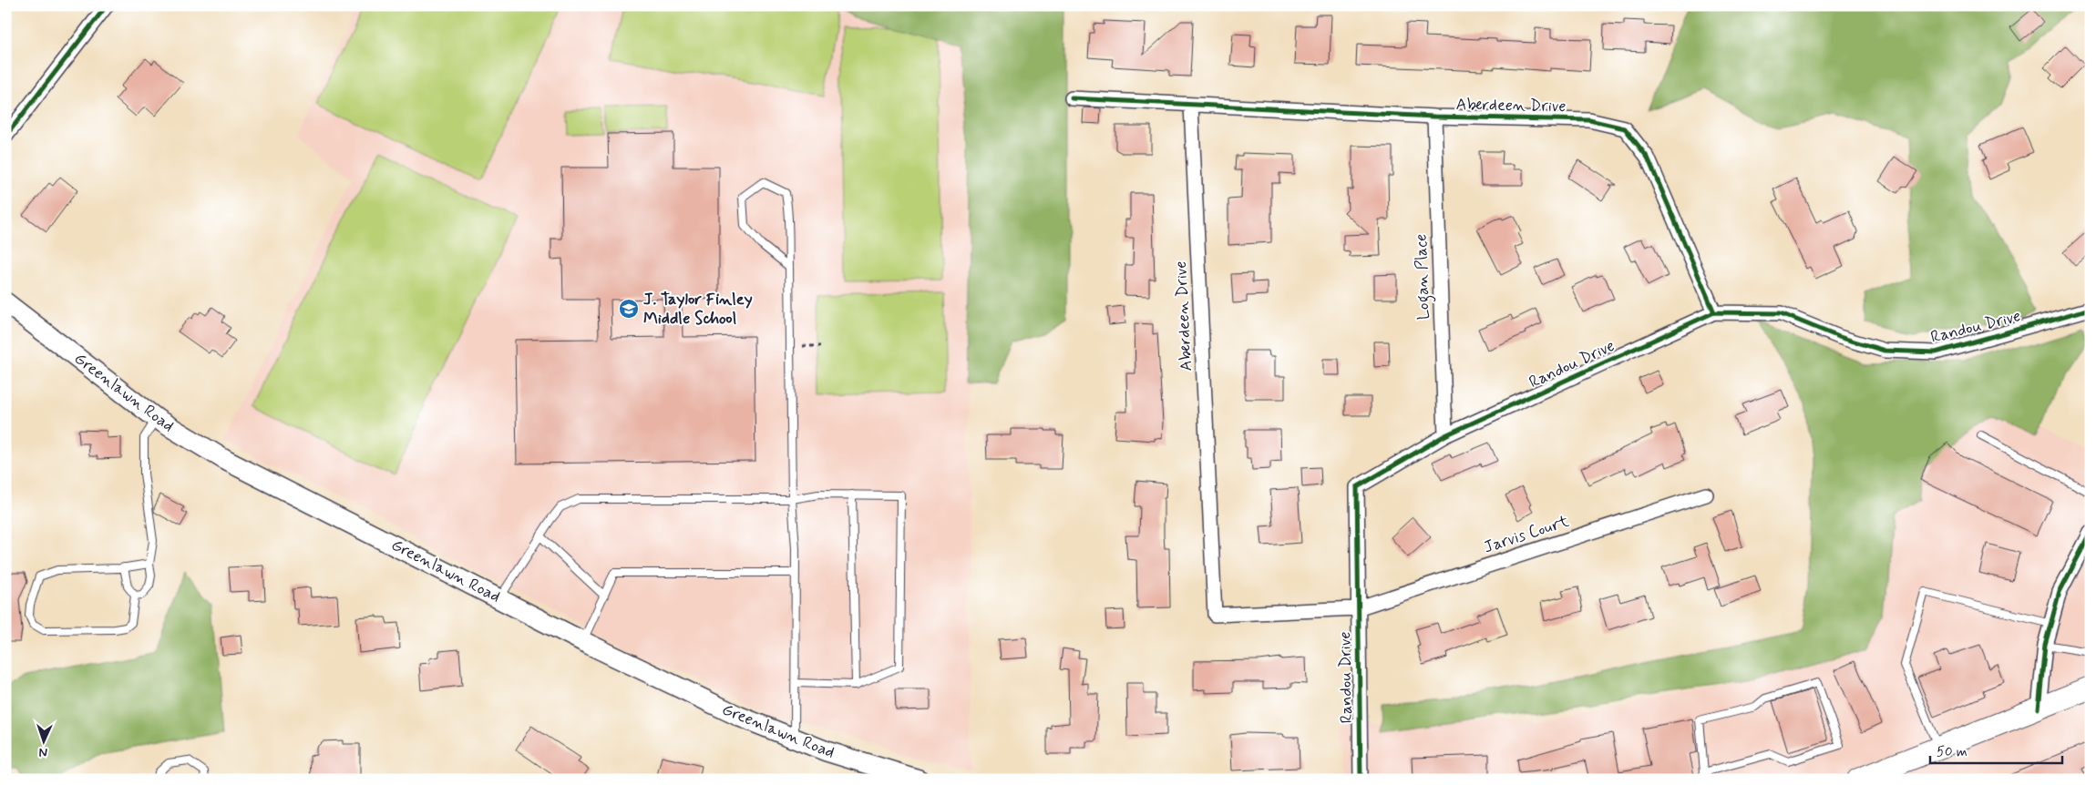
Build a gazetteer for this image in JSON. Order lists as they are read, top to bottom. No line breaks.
{"streets":{"main road":["Greenlawn Road"],"street":["Aberdeen Drive","Logan Place","Randou Drive","Jarvis Court"]},"crossings":[["Aberdeen Drive","Logan Place"],["Aberdeen Drive","Randou Drive"],["Aberdeen Drive","Jarvis Court"],["Logan Place","Randou Drive"],["Randou Drive","Jarvis Court"]],"places":{"school or university":["J. Taylor Finley Middle School"]},"scale_bar":"50 m","north":"bottom"}
